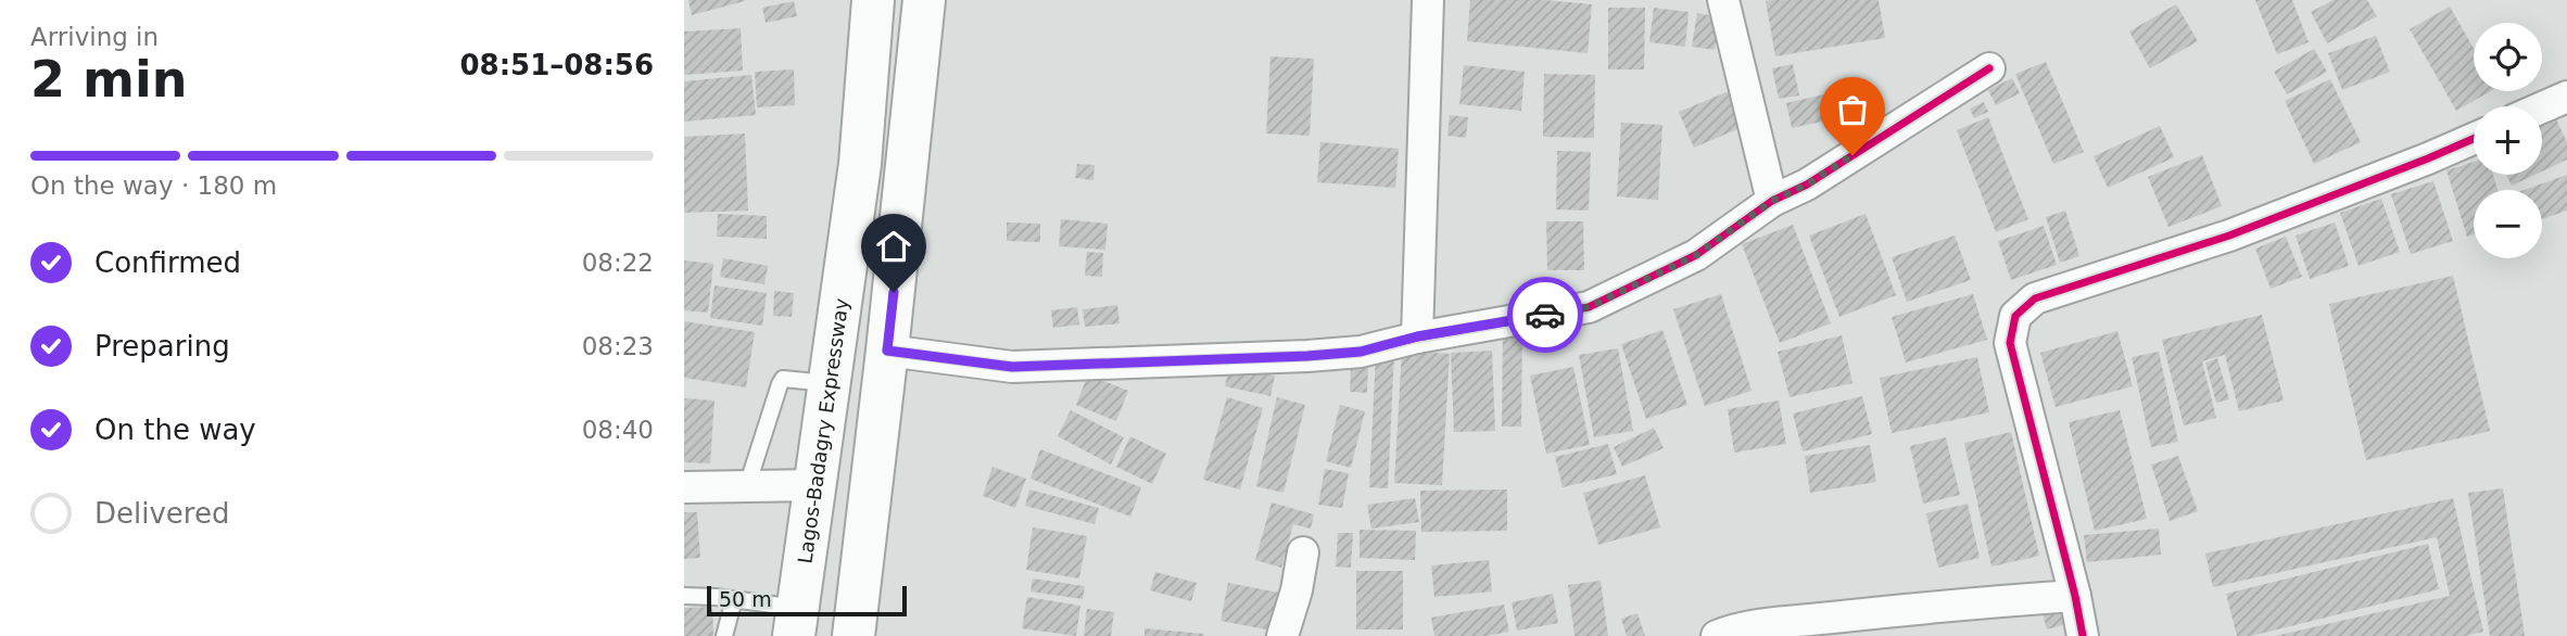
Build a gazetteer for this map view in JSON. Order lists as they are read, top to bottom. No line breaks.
{"streets":{"highway":["Lagos-Badagry Expressway"]},"scale_bar":"50 m","page":{"heading":["2 min","Arriving in","08:51–08:56"],"map_buttons":["+","−"],"bar":"On the way · 180 m","list":[["Confirmed","08:22"],["Preparing","08:23"],["On the way","08:40"],"Delivered"],"scale":"50 m"}}
